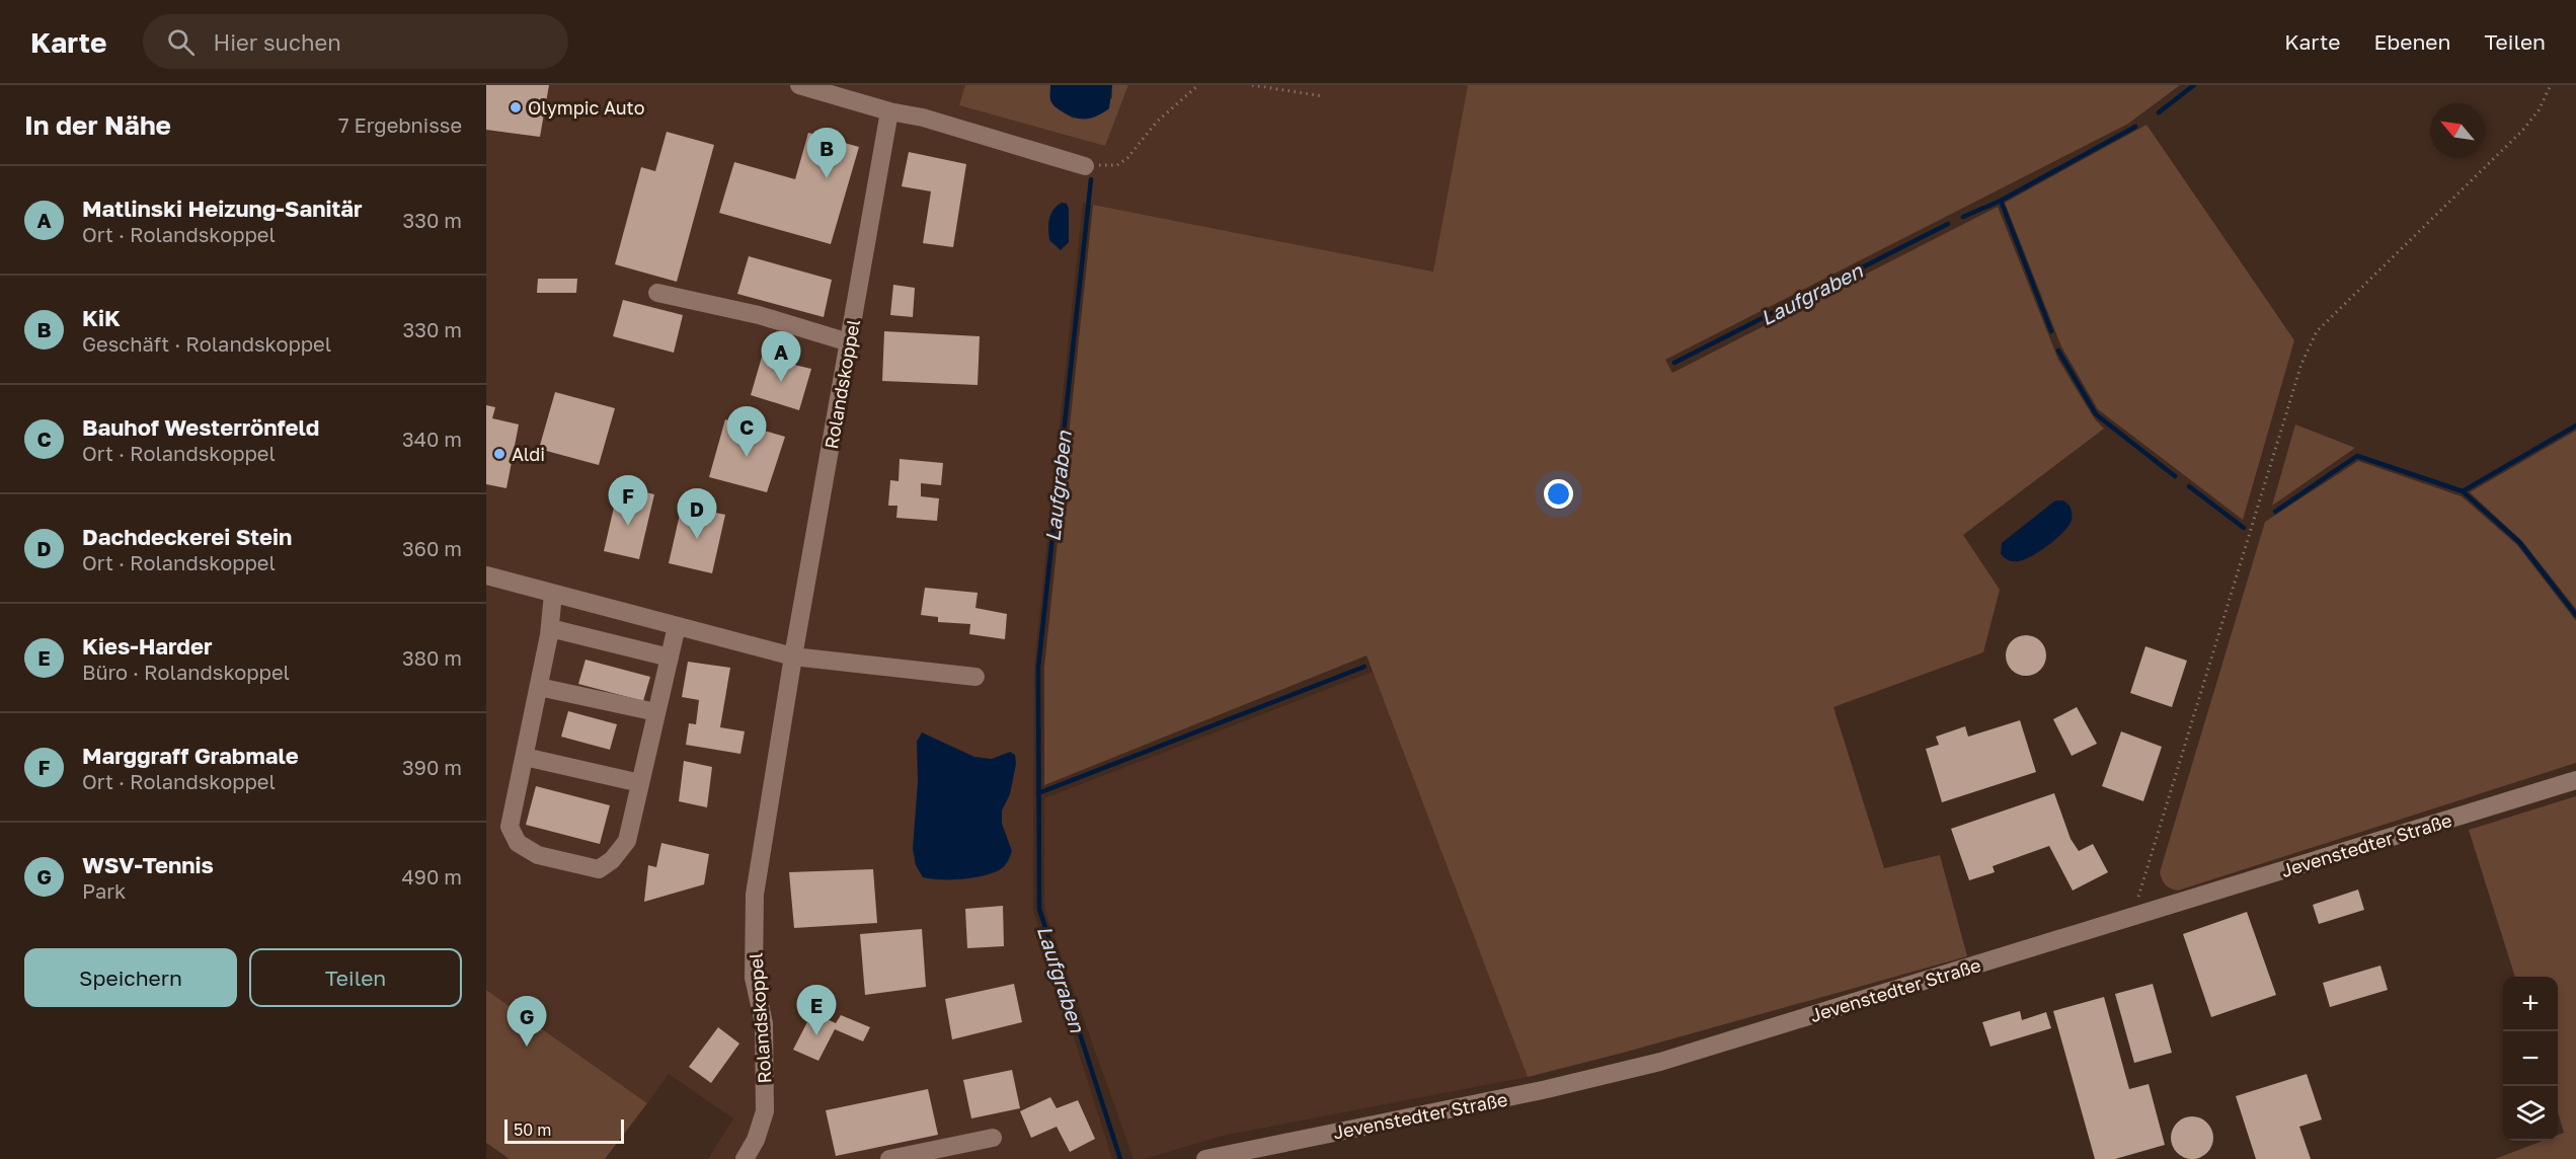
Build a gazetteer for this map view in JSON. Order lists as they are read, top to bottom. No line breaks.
{"streets":{"street":["Rolandskoppel","Jevenstedter Straße"]},"water":["Laufgraben"],"places":["Olympic Auto","Aldi"],"scale_bar":"50 m","north":"top left","page":{"header":"Karte","search":"Hier suchen","nav":["Karte","Ebenen","Teilen"],"heading":["In der Nähe","7 Ergebnisse"],"pins":["B","A","C","F","D","E","G"],"list":[{"mark":"A","name":"Matlinski Heizung-Sanitär","note":"Ort · Rolandskoppel","value":"330 m"},{"mark":"B","name":"KiK","note":"Geschäft · Rolandskoppel","value":"330 m"},{"mark":"C","name":"Bauhof Westerrönfeld","note":"Ort · Rolandskoppel","value":"340 m"},{"mark":"D","name":"Dachdeckerei Stein","note":"Ort · Rolandskoppel","value":"360 m"},{"mark":"E","name":"Kies-Harder","note":"Büro · Rolandskoppel","value":"380 m"},{"mark":"F","name":"Marggraff Grabmale","note":"Ort · Rolandskoppel","value":"390 m"},{"mark":"G","name":"WSV-Tennis","note":"Park","value":"490 m"}],"buttons":["Speichern","Teilen"],"map_buttons":["+","−"],"scale":"50 m"}}
